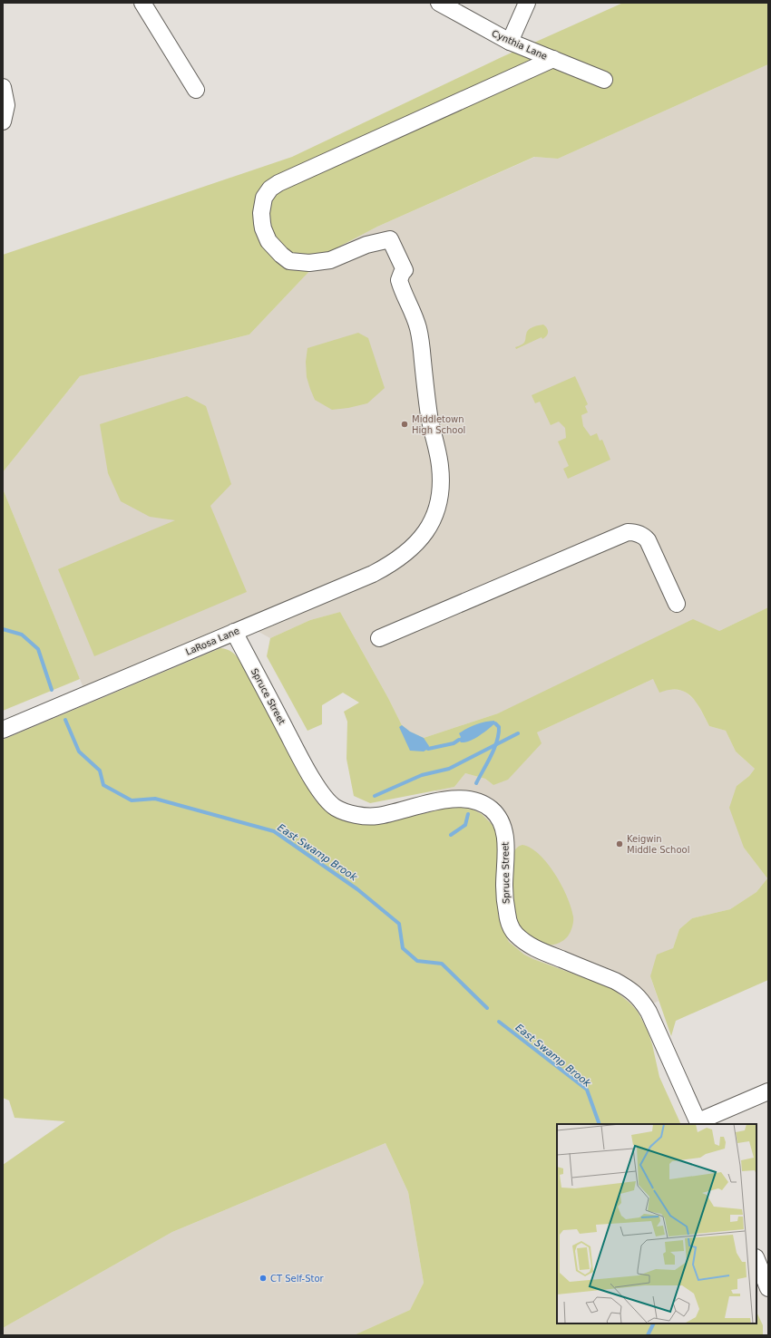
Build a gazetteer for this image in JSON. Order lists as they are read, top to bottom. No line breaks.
{"streets":{"street":["Cynthia Lane","LaRosa Lane","Spruce Street"]},"crossings":[["Cynthia Lane","LaRosa Lane"],["LaRosa Lane","Spruce Street"]],"water":["East Swamp Brook"],"places":["Middletown High School","Keigwin Middle School","CT Self-Stor"]}
